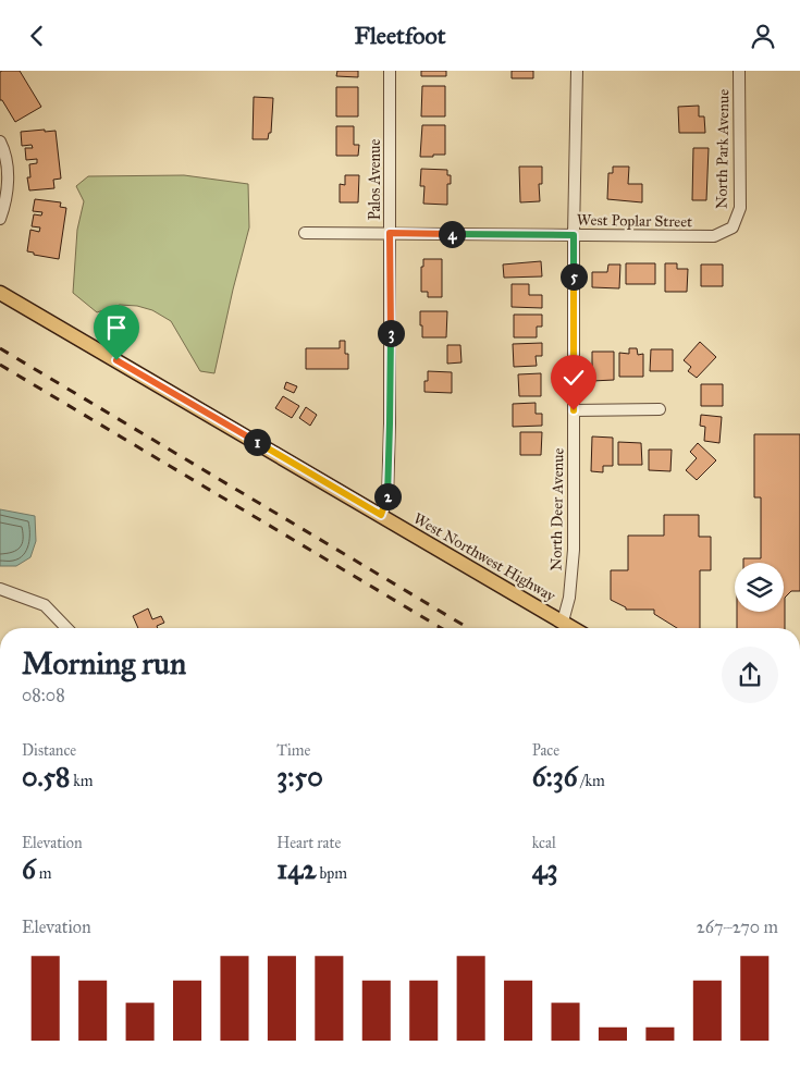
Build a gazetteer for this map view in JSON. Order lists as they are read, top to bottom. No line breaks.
{"streets":{"main road":["West Northwest Highway"],"street":["North Park Avenue","Palos Avenue","West Poplar Street","North Deer Avenue"]},"crossings":[["North Park Avenue","West Poplar Street"],["Palos Avenue","West Poplar Street"],["Palos Avenue","West Northwest Highway"],["West Poplar Street","North Deer Avenue"],["North Deer Avenue","West Northwest Highway"]],"page":{"header":"Fleetfoot","pins":["4","5","3","1","2"],"heading":["Morning run","08:08"],"stats":[["Distance","0.58 km"],["Time","3:50"],["Pace","6:36 /km"],["Elevation","6 m"],["Heart rate","142 bpm"],["kcal","43"]],"chart":["Elevation","267–270 m"]}}
